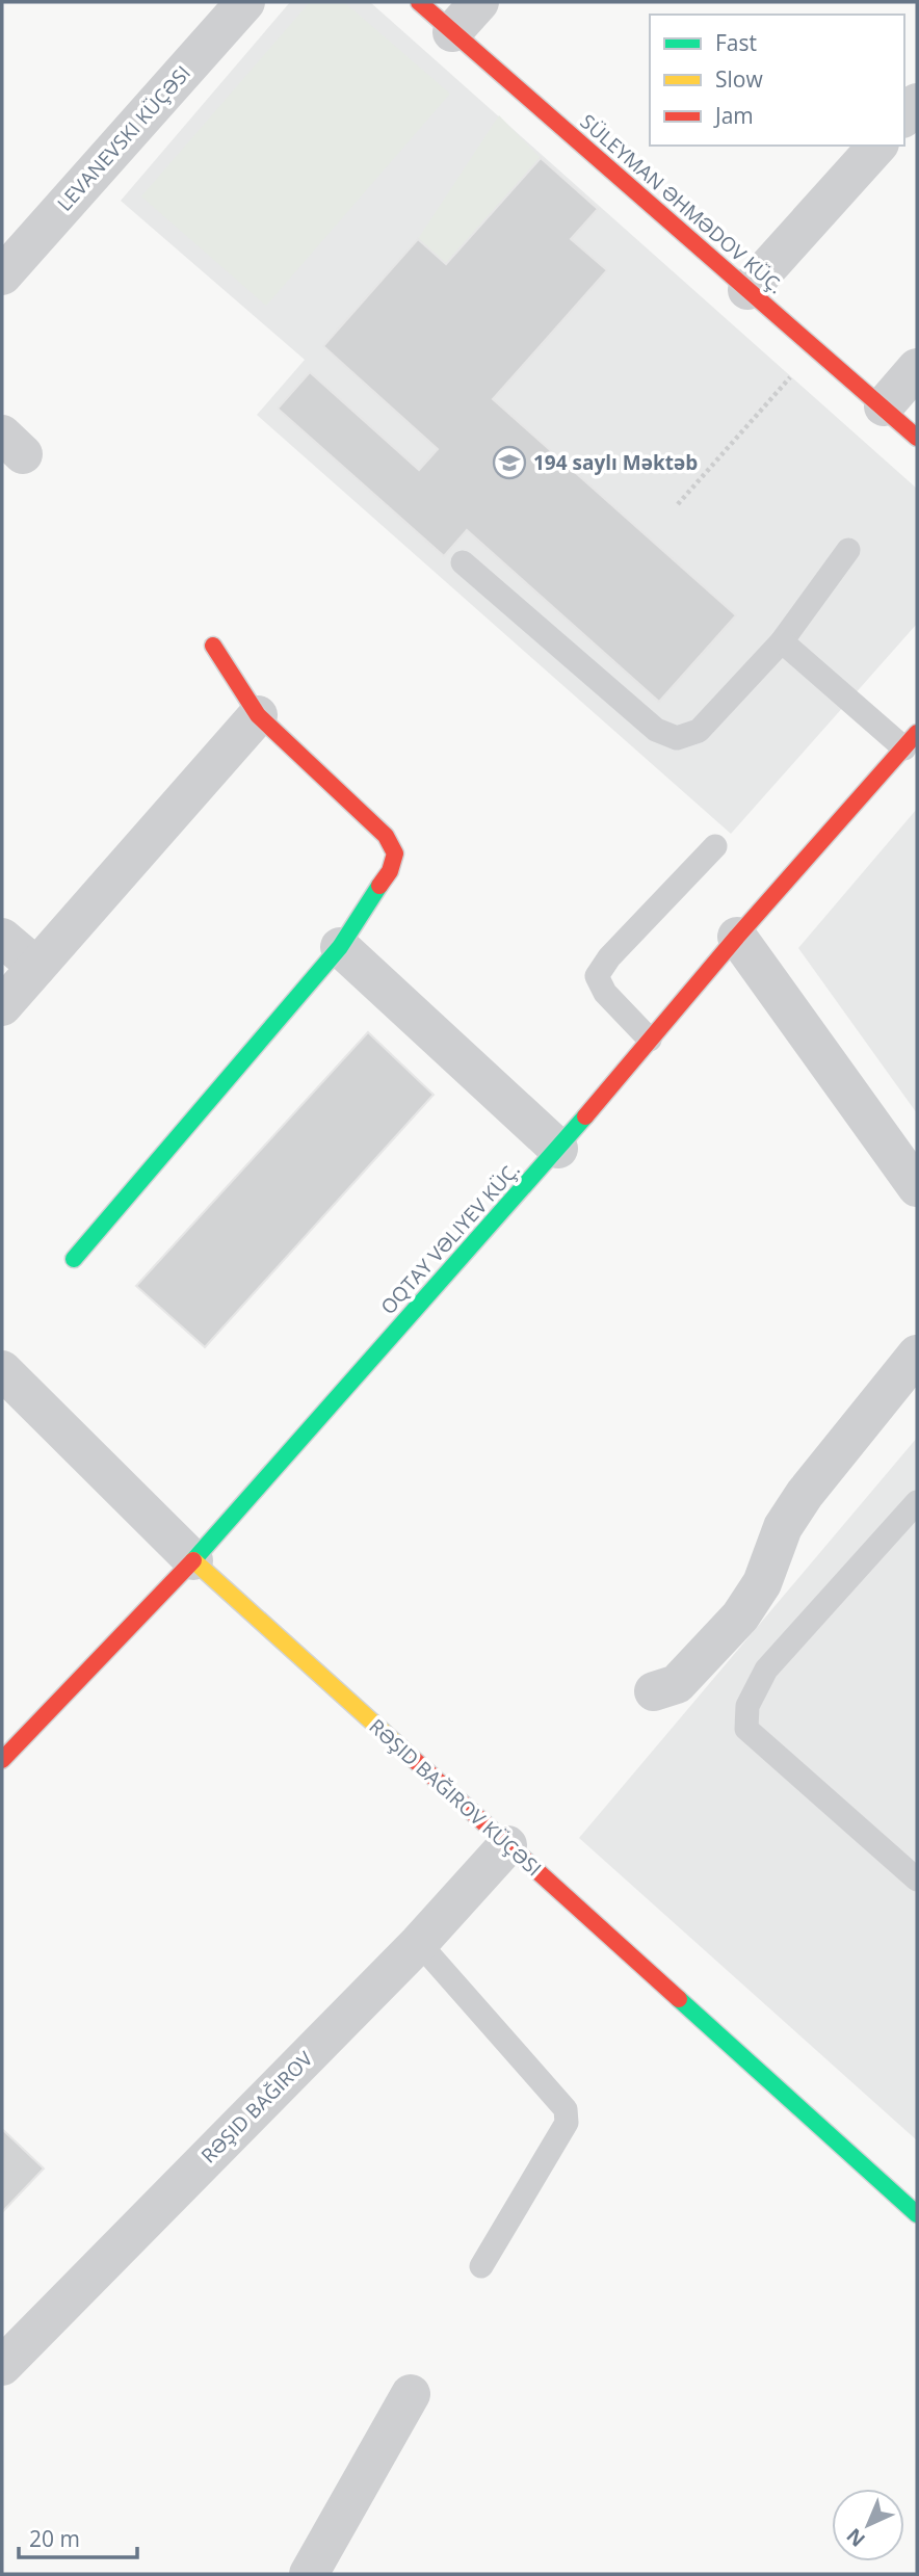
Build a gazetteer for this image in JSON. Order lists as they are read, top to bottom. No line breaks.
{"streets":{"street":["LEVANEVSKI KÜÇƏSI","SÜLEYMAN ƏHMƏDOV KÜÇ.","OQTAY VƏLIYEV KÜÇ."]},"places":{"school or university":["194 saylı Məktəb"]},"legend":["Fast","Slow","Jam"],"scale_bar":"20 m","north":"bottom left"}
